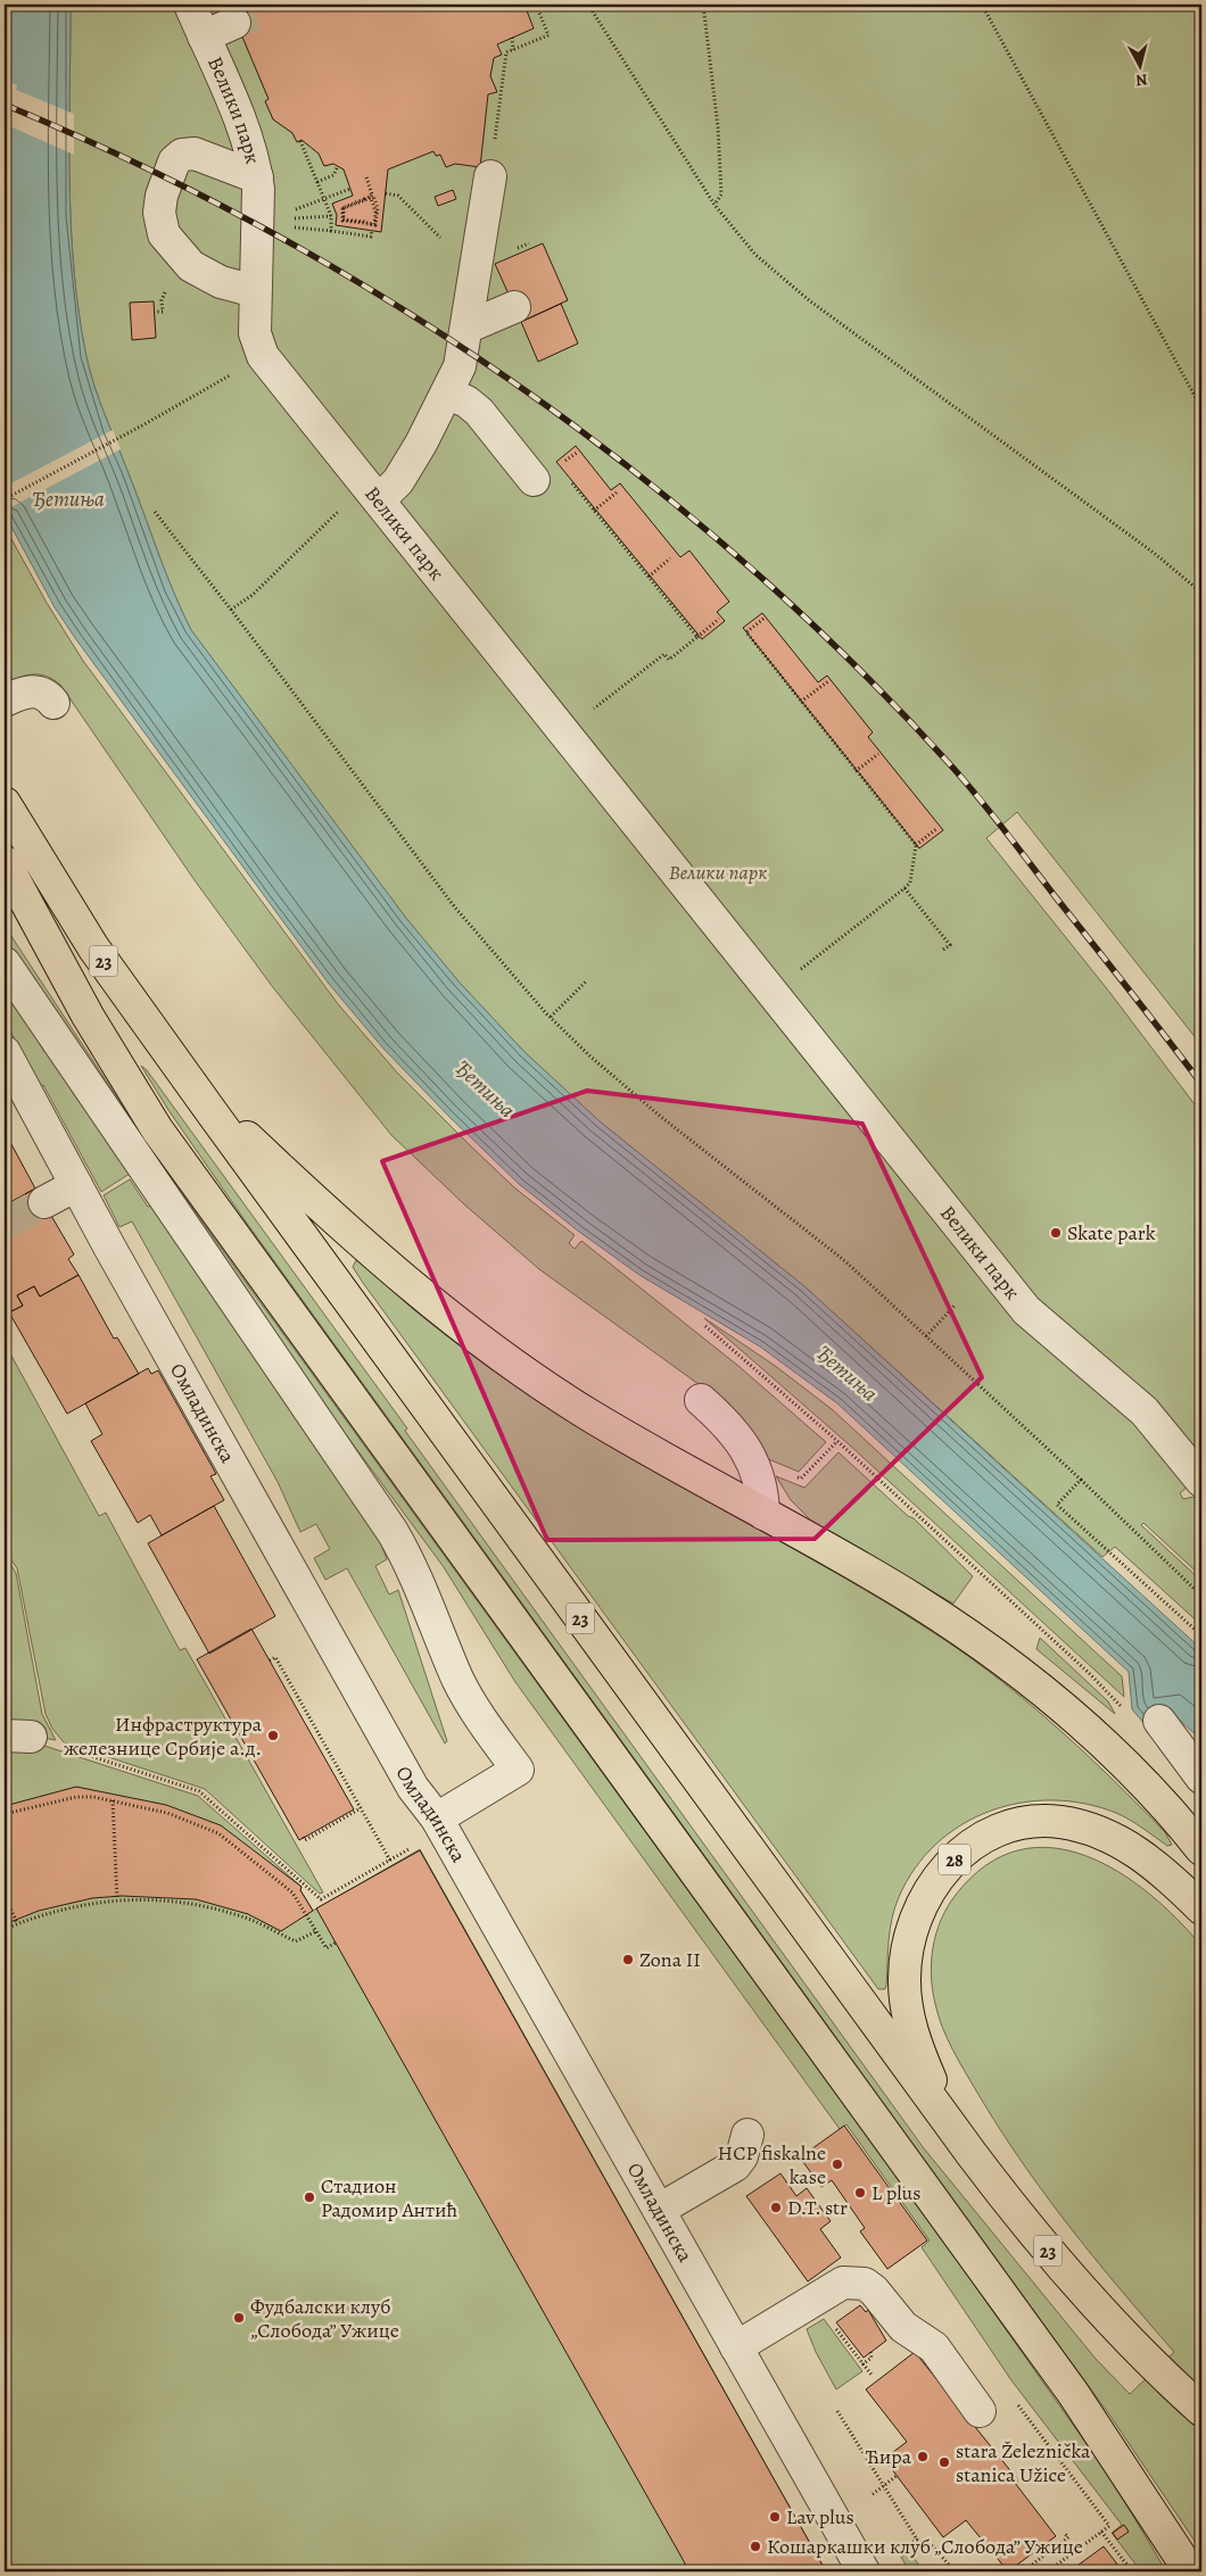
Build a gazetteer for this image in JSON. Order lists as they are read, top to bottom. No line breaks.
{"streets":{"main road":["23","28"],"street":["Велики парк","Омладинска"]},"crossings":[["23","28"]],"water":["Ђетиња"],"parks":["Велики парк"],"places":["Skate park","Инфраструктура железнице Србије а.д.","Zona II","HCP fiskalne kase","L plus","Стадион Радомир Антић","D.T. str","Фудбалски клуб „Слобода” Ужице","Ћира","stara Železnička stanica Užice","Lav plus","Кошаркашки клуб „Слобода” Ужице"],"north":"bottom"}
